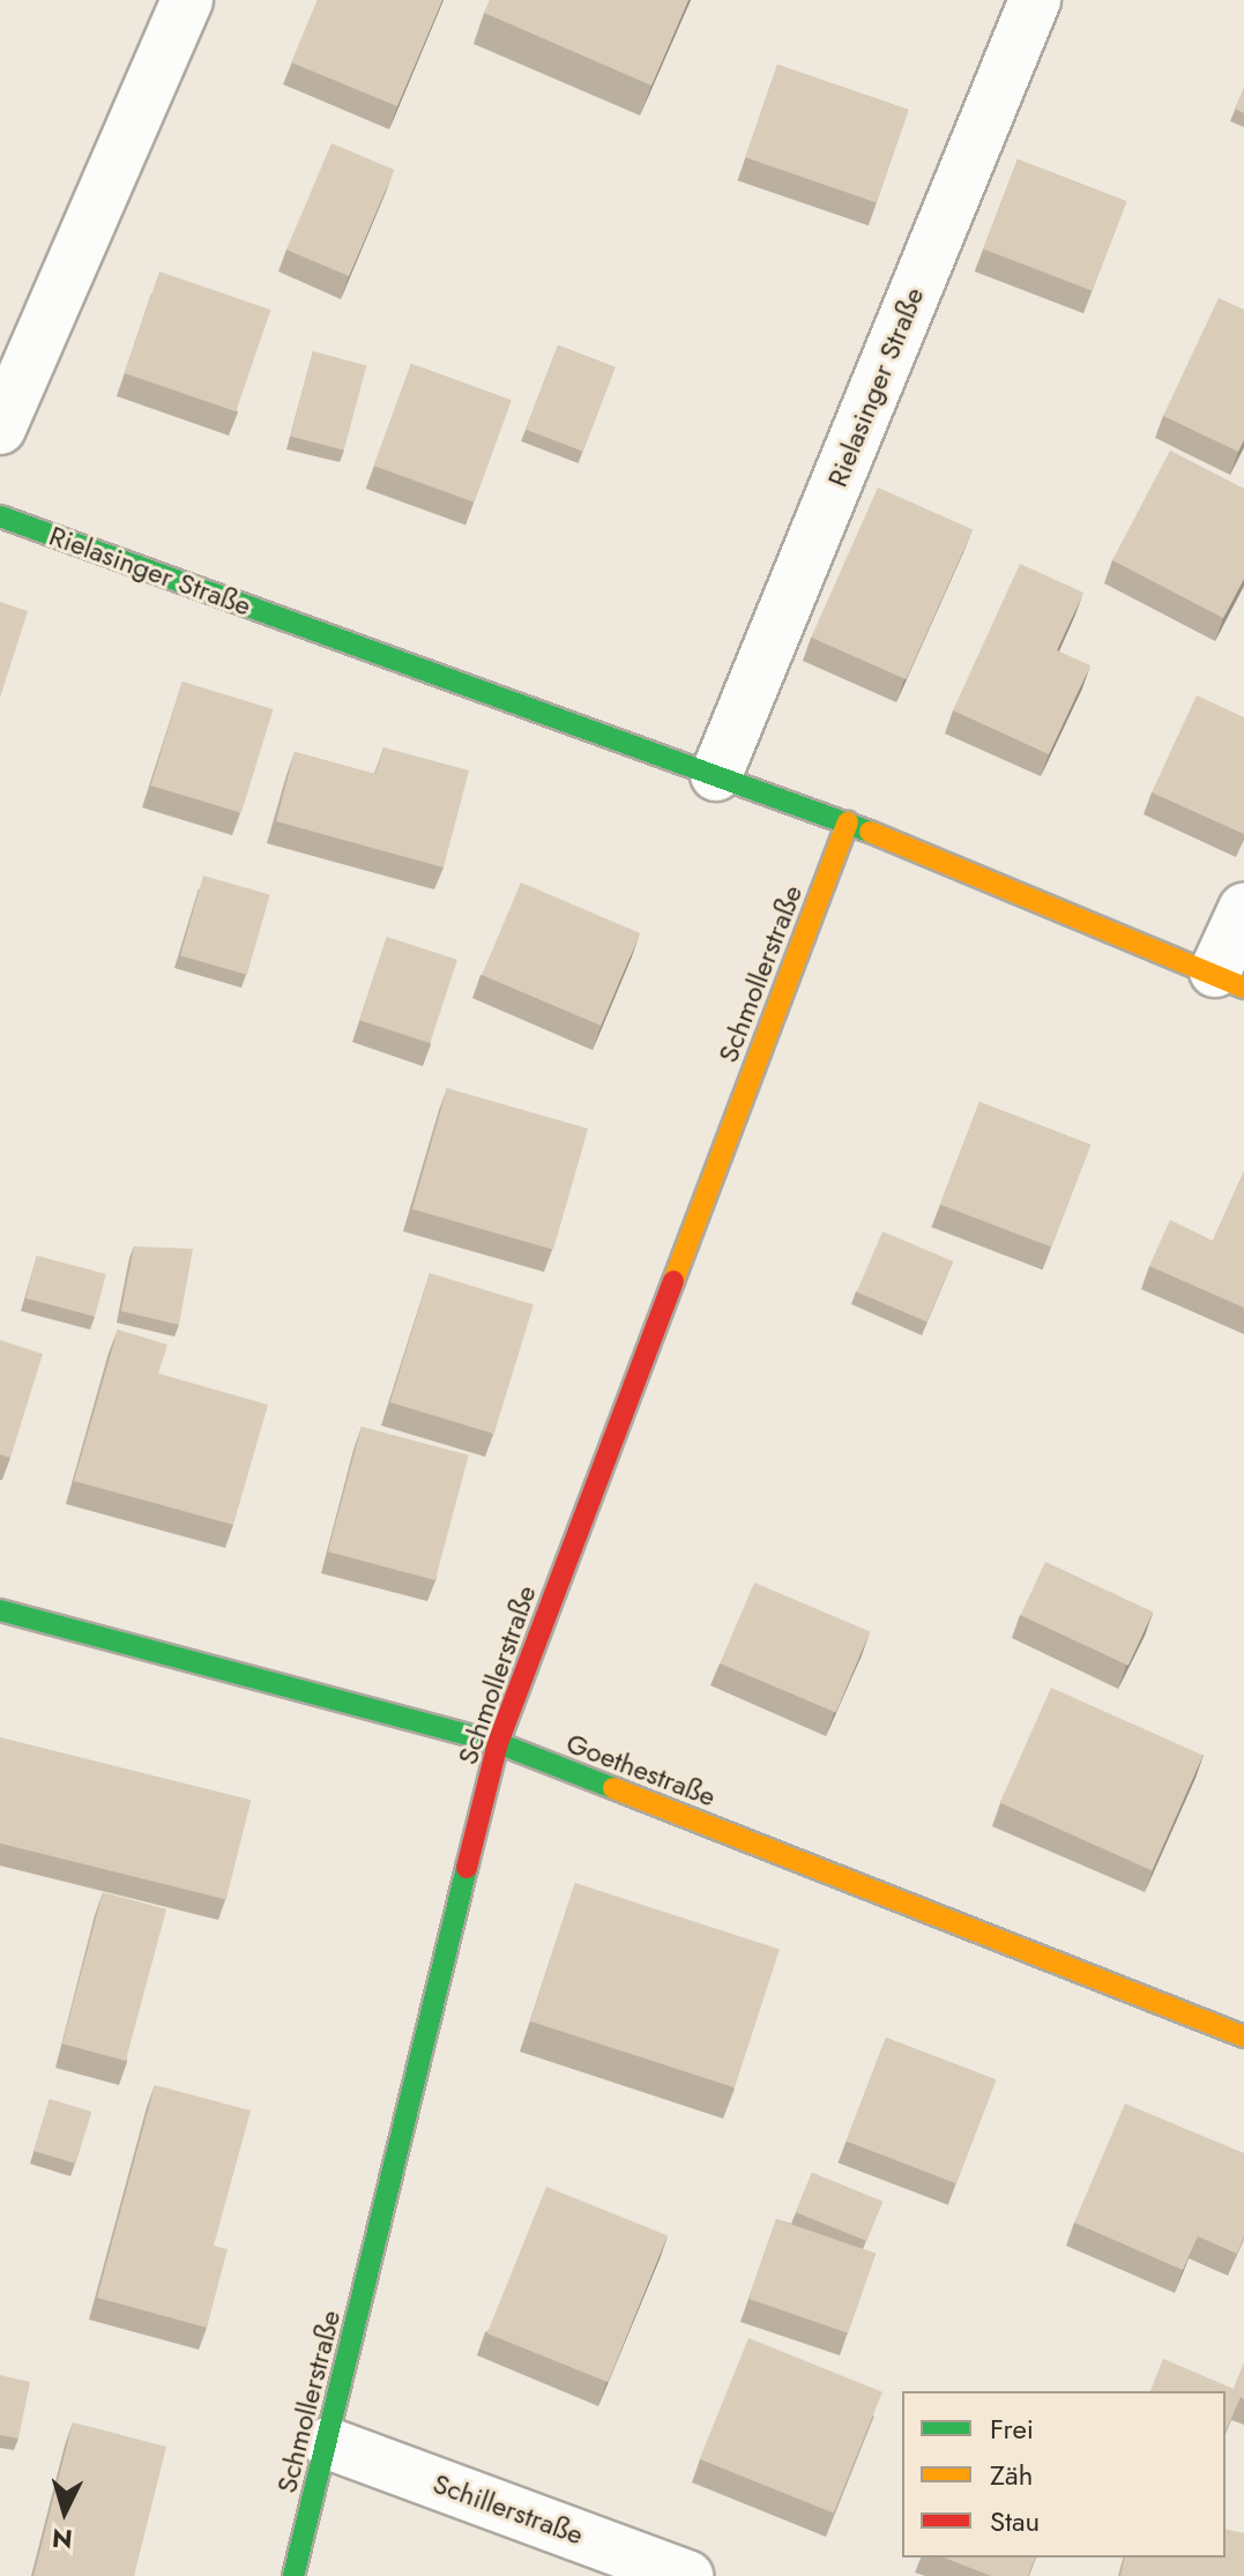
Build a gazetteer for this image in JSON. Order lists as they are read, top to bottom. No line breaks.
{"streets":{"street":["Rielasinger Straße","Schmollerstraße","Goethestraße","Schillerstraße"]},"crossings":[["Rielasinger Straße","Schmollerstraße"],["Schmollerstraße","Goethestraße"],["Schmollerstraße","Schillerstraße"]],"legend":["Frei","Zäh","Stau"],"north":"bottom"}
